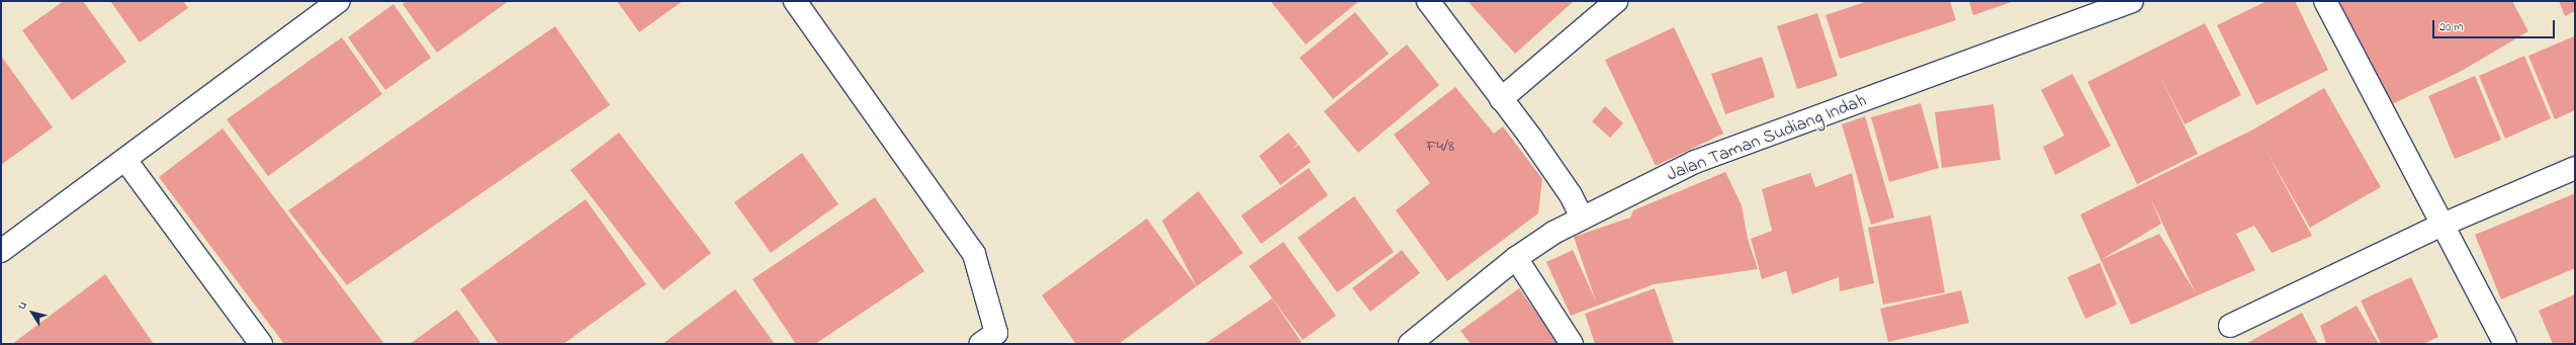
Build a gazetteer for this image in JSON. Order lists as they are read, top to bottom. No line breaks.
{"streets":{"street":["Jalan Taman Sudiang Indah"]},"house_numbers":["F4/8"],"scale_bar":"20 m","north":"top left"}
